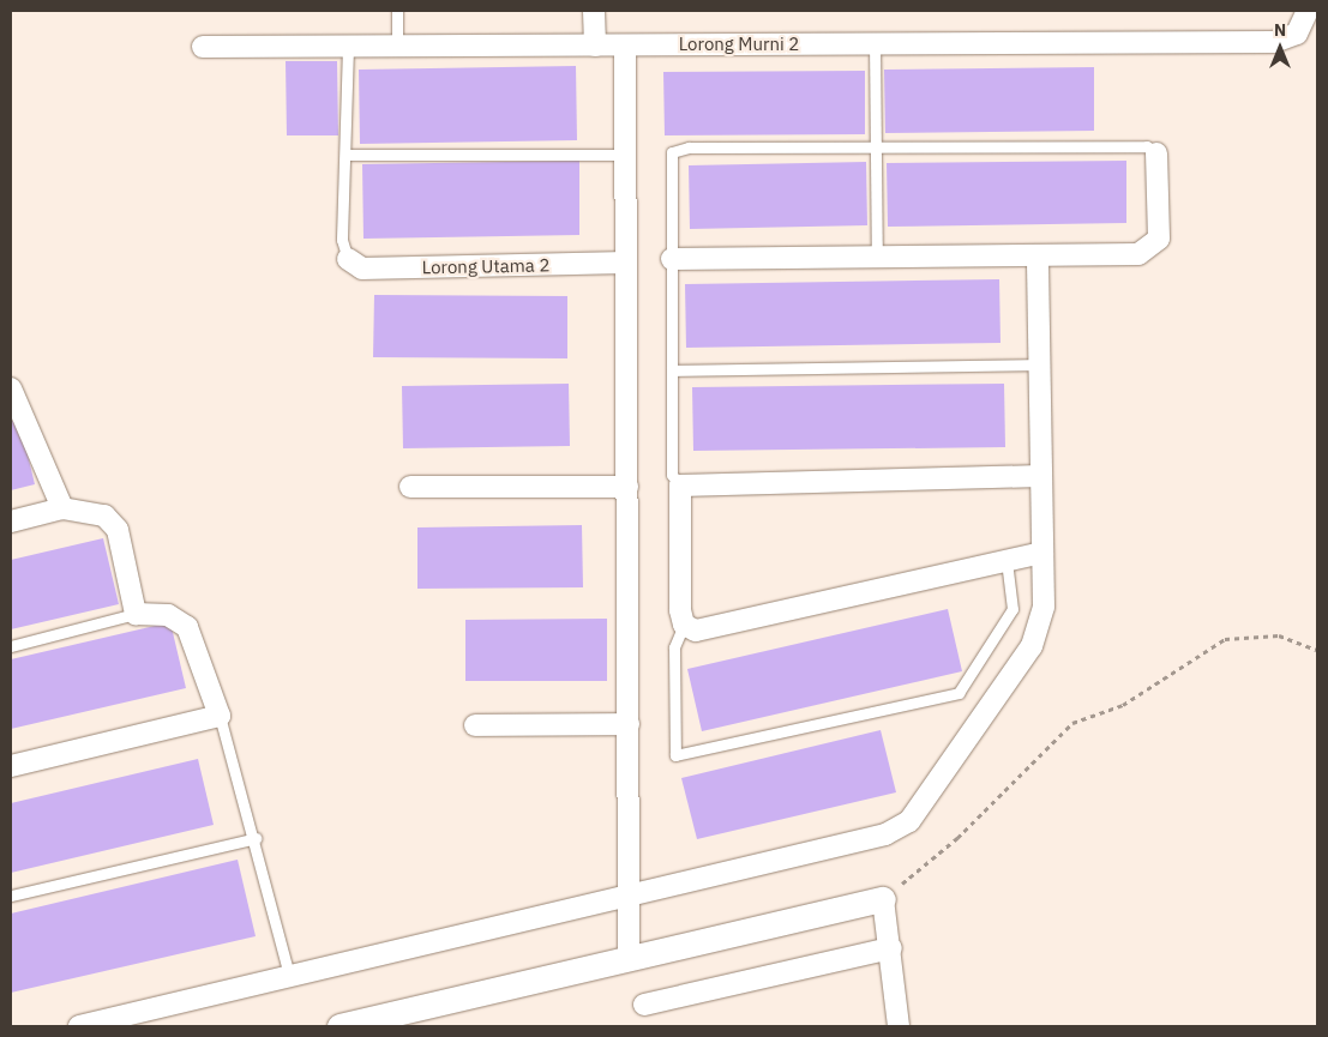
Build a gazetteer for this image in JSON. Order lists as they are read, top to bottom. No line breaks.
{"streets":{"street":["Lorong Murni 2","Lorong Utama 2"]},"north":"top"}
